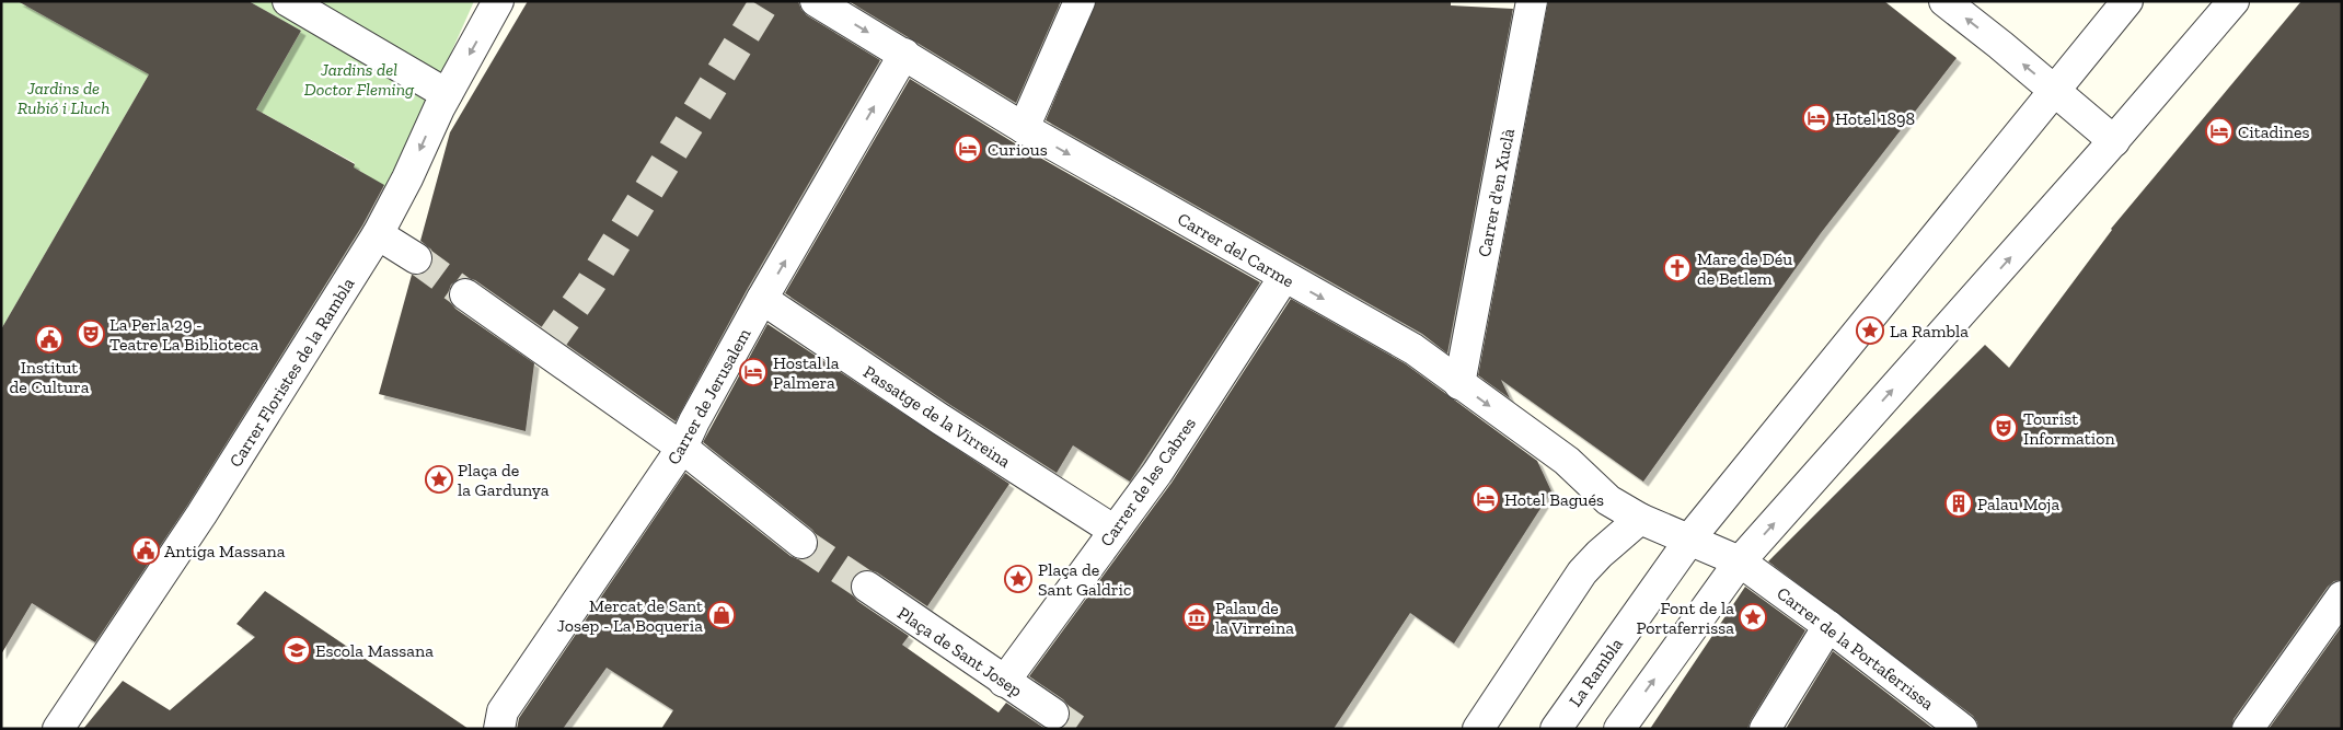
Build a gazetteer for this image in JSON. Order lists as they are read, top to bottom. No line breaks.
{"streets":{"street":["Carrer d'en Xuclà","Carrer del Carme","Carrer Floristes de la Rambla","Carrer de Jerusalem","Passatge de la Virreina","Carrer de les Cabres","Carrer de la Portaferrissa","Plaça de Sant Josep","La Rambla"]},"crossings":[["Carrer d'en Xuclà","Carrer del Carme"],["Carrer del Carme","Carrer de Jerusalem"],["Carrer del Carme","Carrer de les Cabres"],["Carrer del Carme","Carrer de la Portaferrissa"],["Carrer del Carme","La Rambla"],["Carrer de Jerusalem","Passatge de la Virreina"],["Passatge de la Virreina","Carrer de les Cabres"],["Carrer de les Cabres","Plaça de Sant Josep"],["Carrer de la Portaferrissa","La Rambla"]],"one_way":["Carrer del Carme","Carrer de Jerusalem"],"parks":["Jardins del Doctor Fleming","Jardins de Rubió i Lluch"],"places":{"hotel":["Hotel 1898","Citadines","Curious","Hostal la Palmera","Hotel Bagués"],"church":["Mare de Déu de Betlem"],"place":["La Rambla","Plaça de la Gardunya","Plaça de Sant Galdric","Font de la Portaferrissa"],"theatre":["La Perla 29 - Teatre La Biblioteca","Tourist Information"],"public building":["Institut de Cultura","Antiga Massana"],"building":["Palau Moja"],"shop":["Mercat de Sant Josep - La Boqueria"],"museum":["Palau de la Virreina"],"school or university":["Escola Massana"]}}
